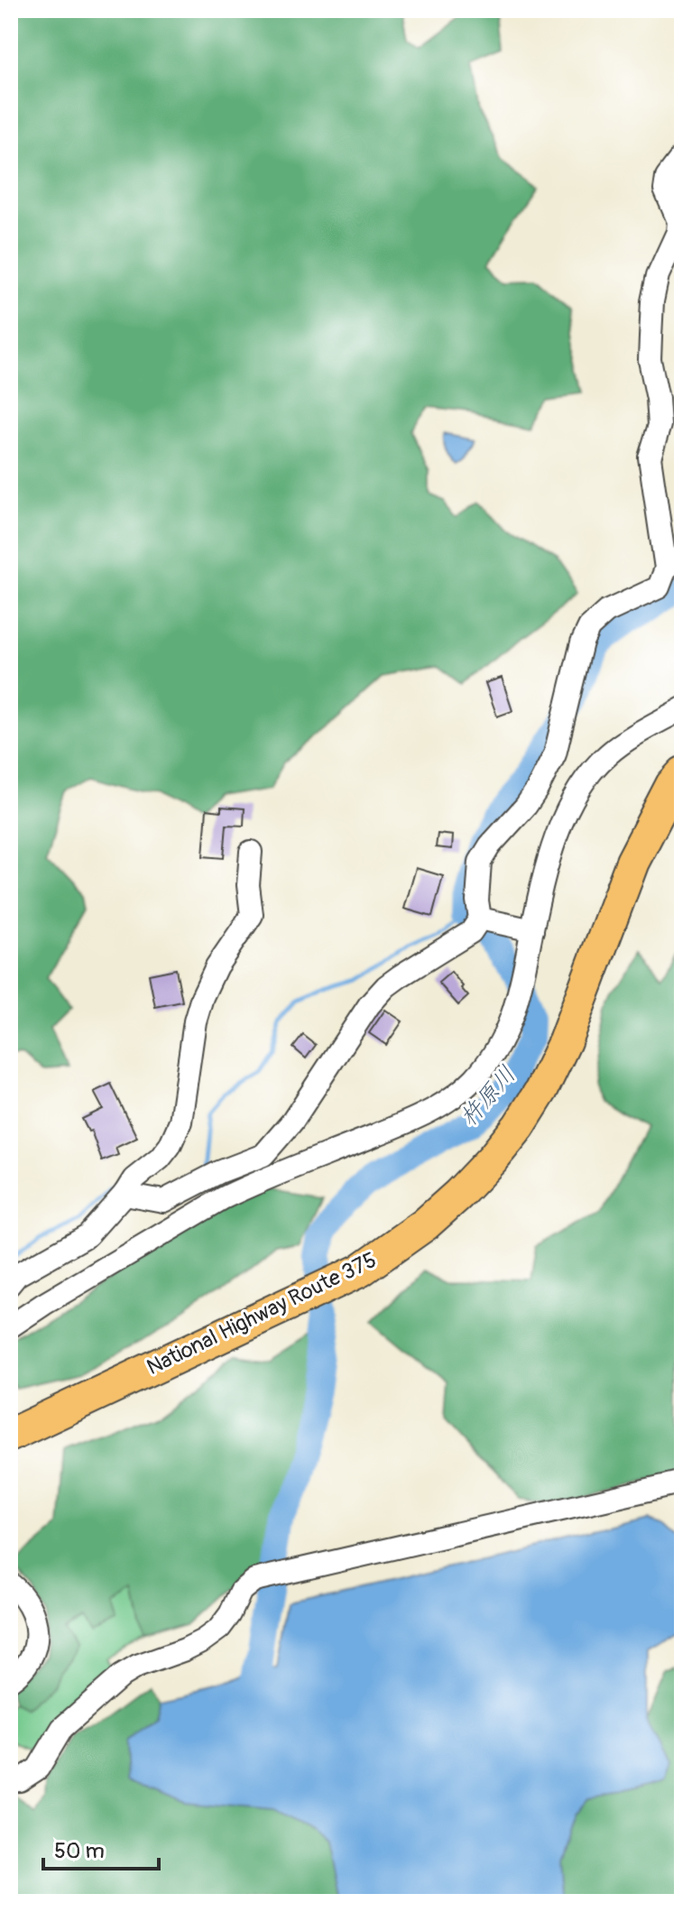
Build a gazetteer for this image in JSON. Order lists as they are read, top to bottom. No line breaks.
{"streets":{"highway":["National Highway Route 375"]},"water":["杵原川"],"scale_bar":"50 m"}
